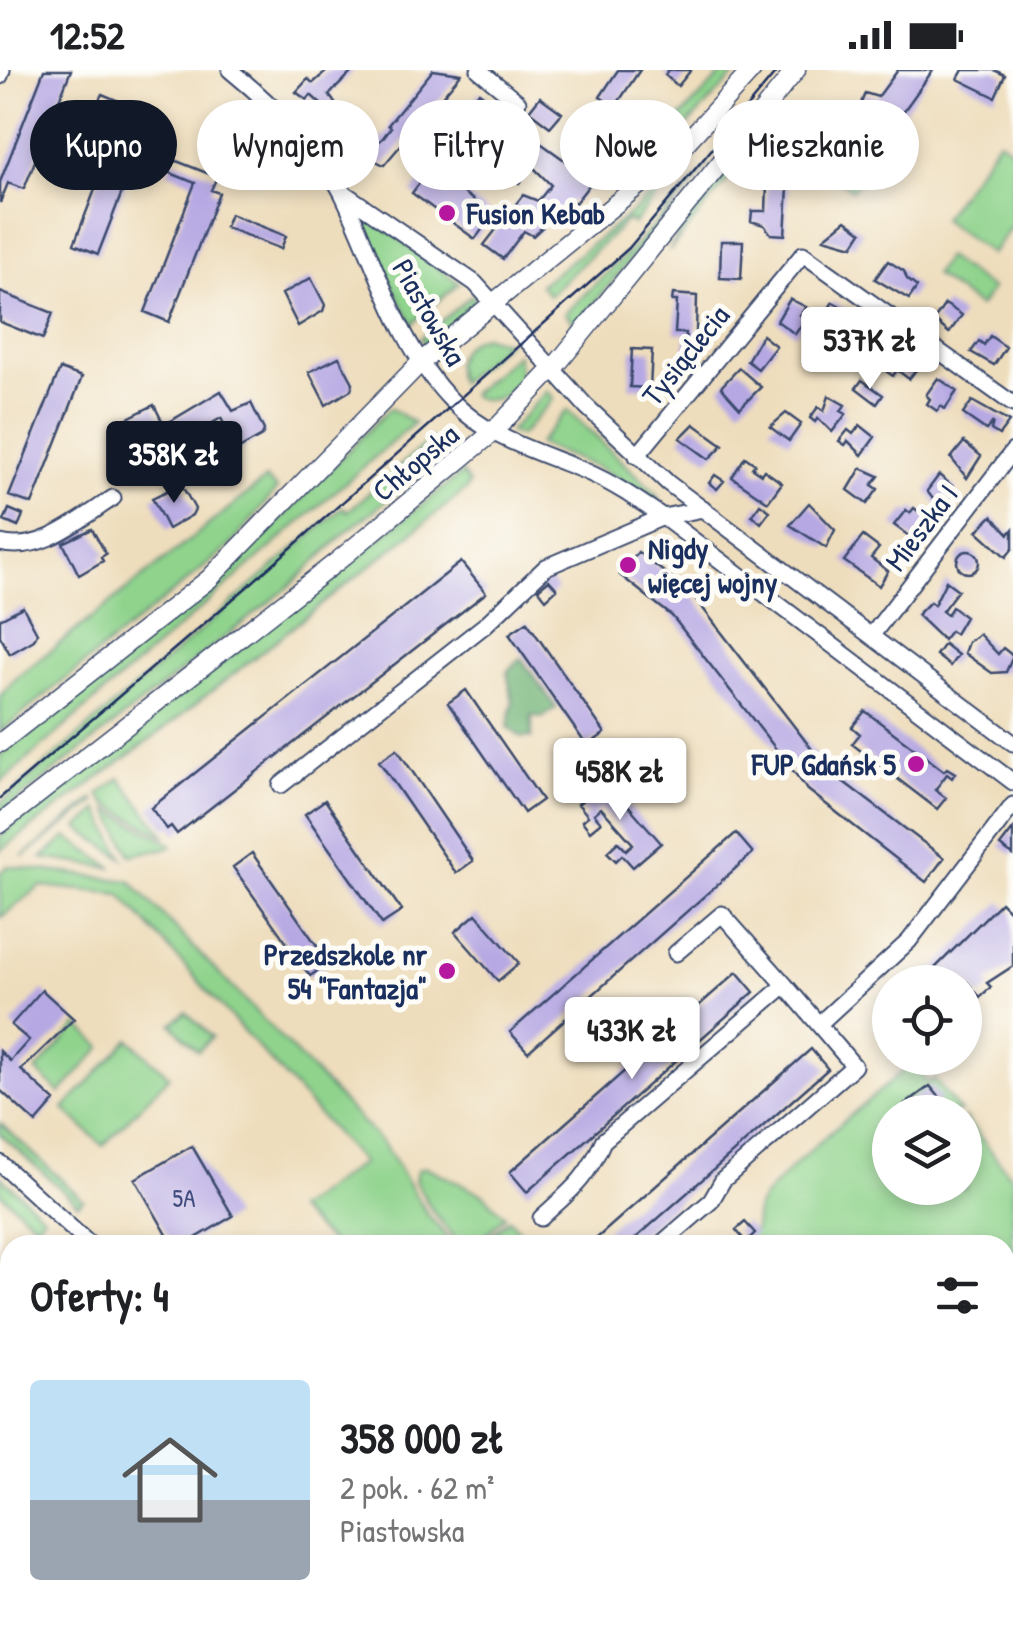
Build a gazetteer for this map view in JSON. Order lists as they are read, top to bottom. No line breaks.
{"streets":{"main road":["Chłopska"],"street":["Piastowska","Tysiąclecia","Mieszka I"]},"crossings":[["Piastowska","Tysiąclecia"],["Piastowska","Chłopska"],["Piastowska","Mieszka I"]],"places":["Fusion Kebab","Nigdy więcej wojny","FUP Gdańsk 5","Przedszkole nr 54 \"Fantazja\""],"house_numbers":["5A"],"page":{"status":"12:52","chip":["Kupno","Wynajem","Filtry","Nowe","Mieszkanie"],"price":["537K zł","358K zł","458K zł","433K zł"],"heading":"Oferty: 4","list":[{"name":"358 000 zł","note":"2 pok. · 62 m² · Piastowska"}]}}
